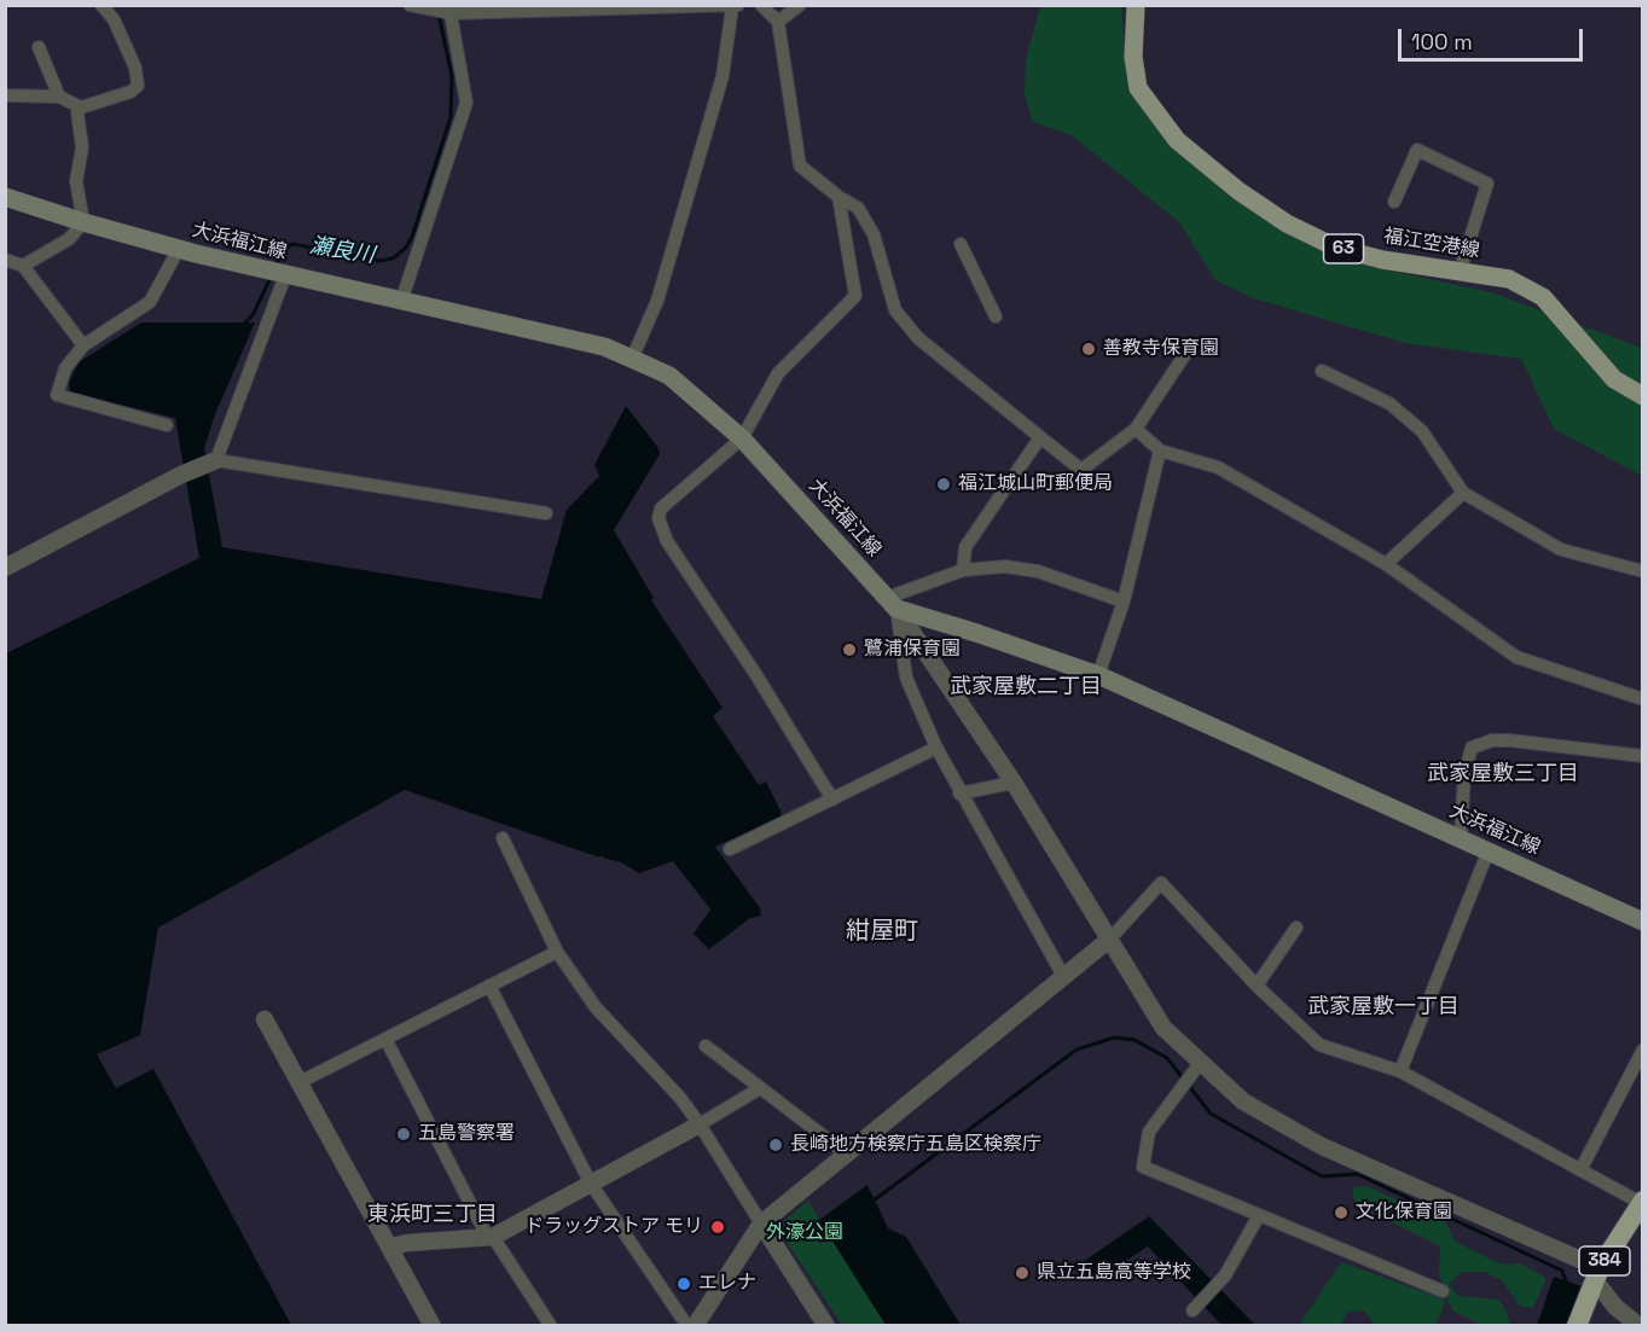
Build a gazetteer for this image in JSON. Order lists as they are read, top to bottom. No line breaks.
{"streets":{"highway":["384"],"main road":["大浜福江線","福江空港線","63"]},"districts":["武家屋敷二丁目","武家屋敷三丁目","紺屋町","武家屋敷一丁目","東浜町三丁目"],"water":["瀬良川"],"parks":["外濠公園"],"places":["善教寺保育園","福江城山町郵便局","鷺浦保育園","五島警察署","長崎地方検察庁五島区検察庁","文化保育園","ドラッグストア モリ","県立五島高等学校","エレナ"],"scale_bar":"100 m"}
